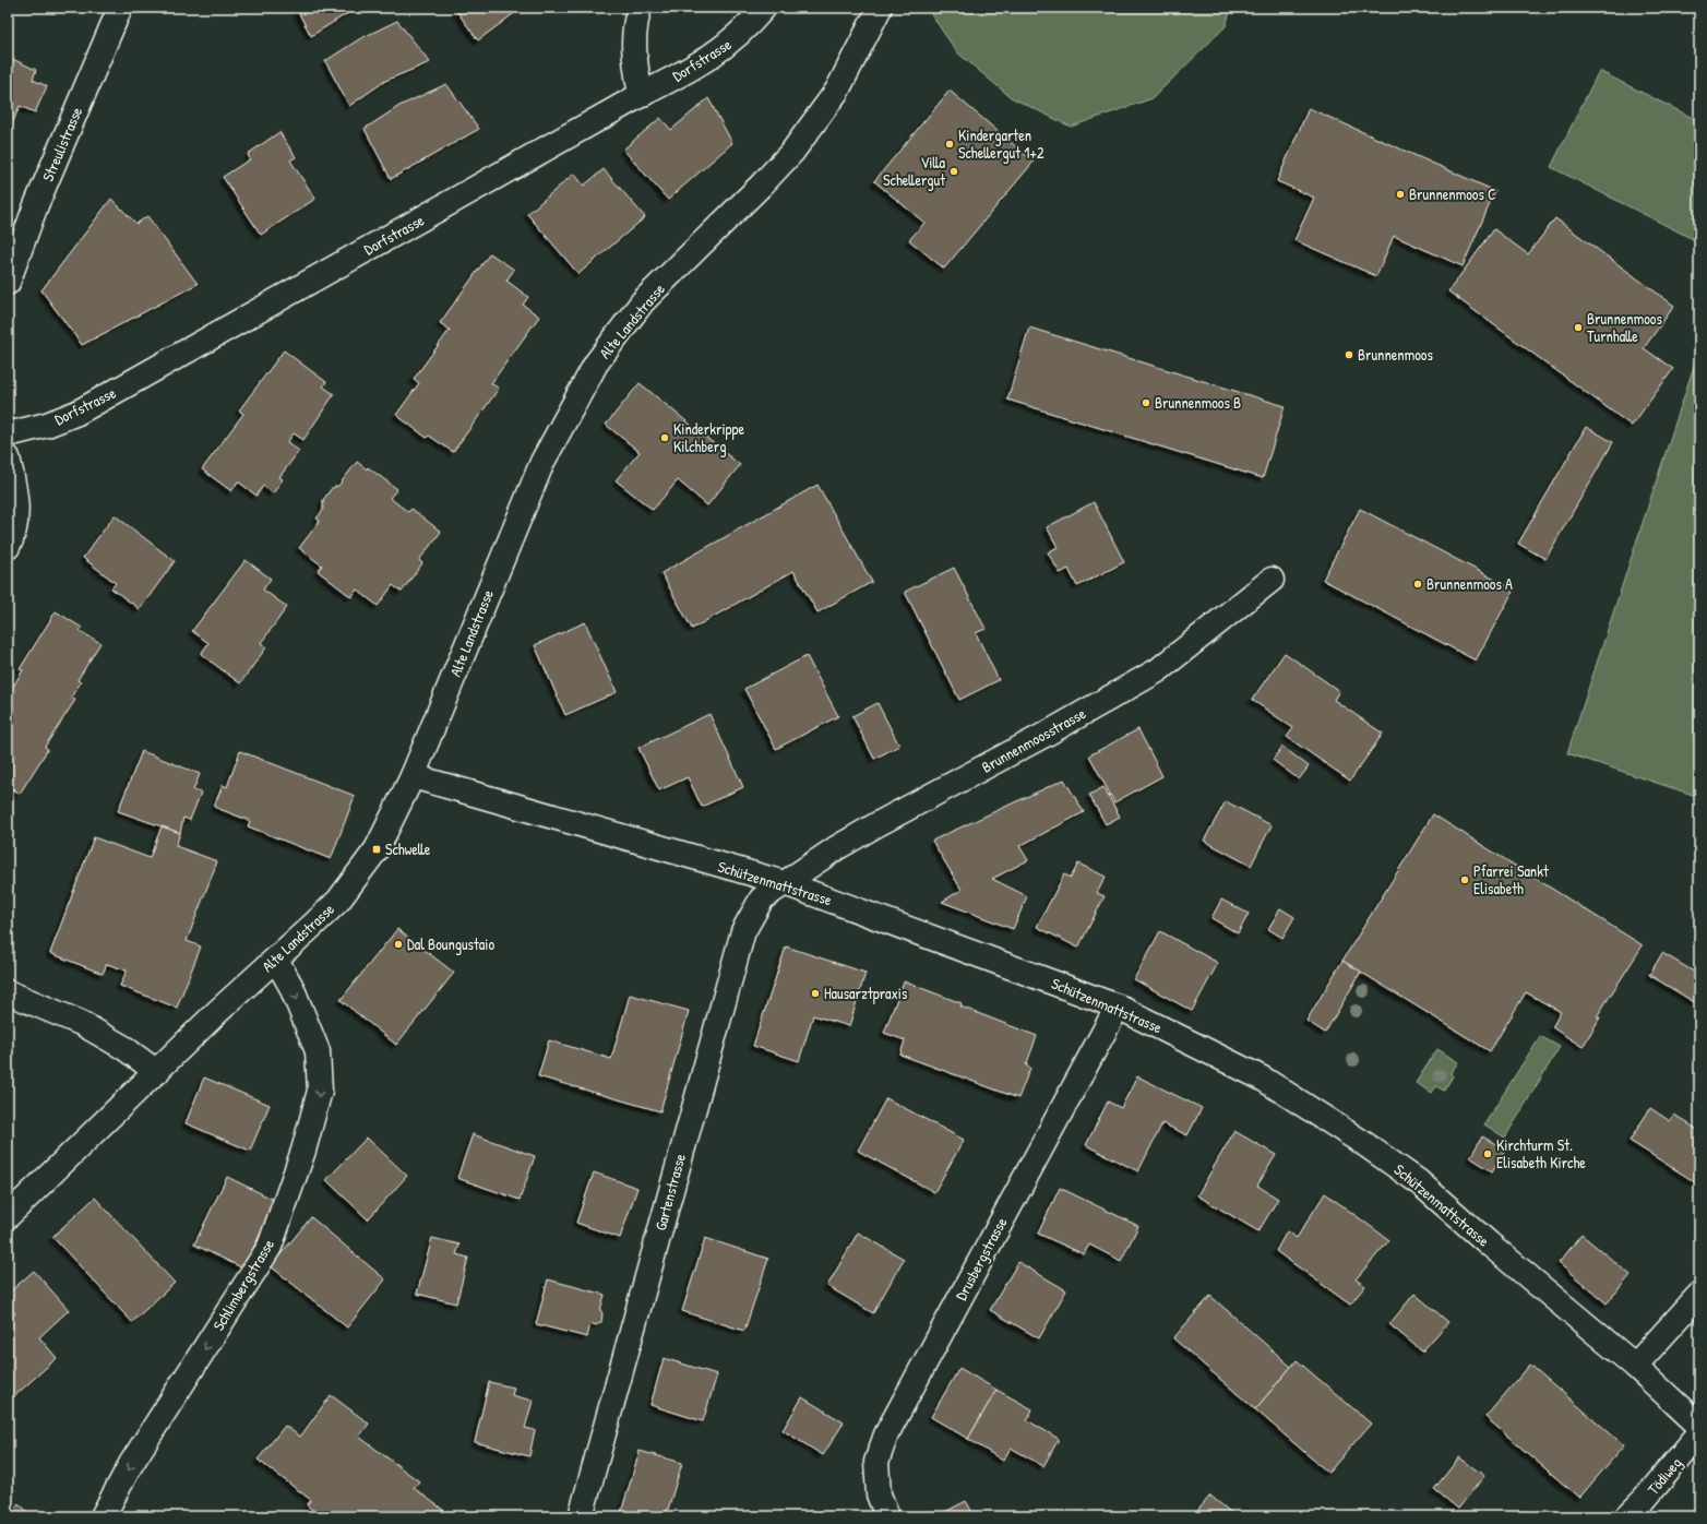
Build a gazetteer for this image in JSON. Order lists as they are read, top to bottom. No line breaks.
{"streets":{"street":["Dorfstrasse","Streulistrasse","Alte Landstrasse","Brunnenmoosstrasse","Schützenmattstrasse","Gartenstrasse","Drusbergstrasse","Schlimbergstrasse","Tödiweg"]},"crossings":[["Alte Landstrasse","Schützenmattstrasse"],["Alte Landstrasse","Schlimbergstrasse"],["Brunnenmoosstrasse","Schützenmattstrasse"],["Brunnenmoosstrasse","Gartenstrasse"],["Schützenmattstrasse","Gartenstrasse"],["Schützenmattstrasse","Drusbergstrasse"]],"one_way":["Schlimbergstrasse"],"places":{"other":["Kindergarten Schellergut 1+2","Villa Schellergut","Brunnenmoos C","Brunnenmoos Turnhalle","Brunnenmoos","Brunnenmoos B","Kinderkrippe Kilchberg","Brunnenmoos A","Pfarrei Sankt Elisabeth","Dal Boungustaio","Hausarztpraxis","Kirchturm St. Elisabeth Kirche"],"transit":["Schwelle"]}}
